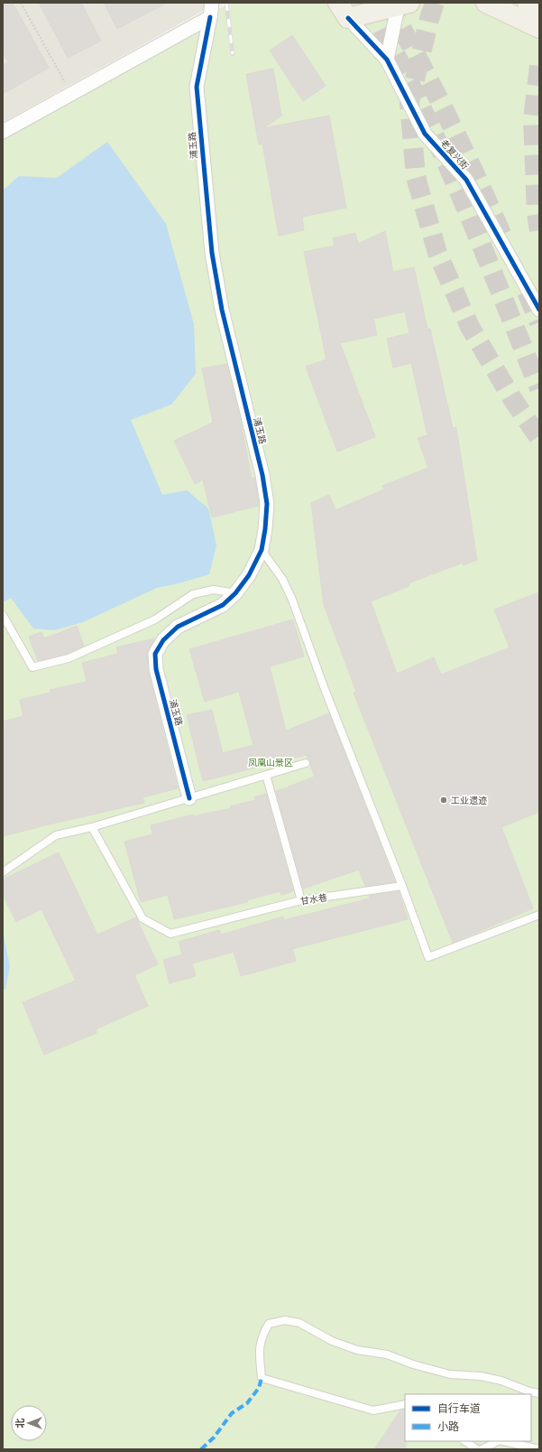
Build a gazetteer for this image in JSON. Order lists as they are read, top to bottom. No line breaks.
{"streets":{"street":["浦玉路","老复兴街"],"lane":["甘水巷"]},"parks":["凤凰山景区"],"places":["工业遗迹"],"legend":["自行车道","小路"],"north":"left"}
